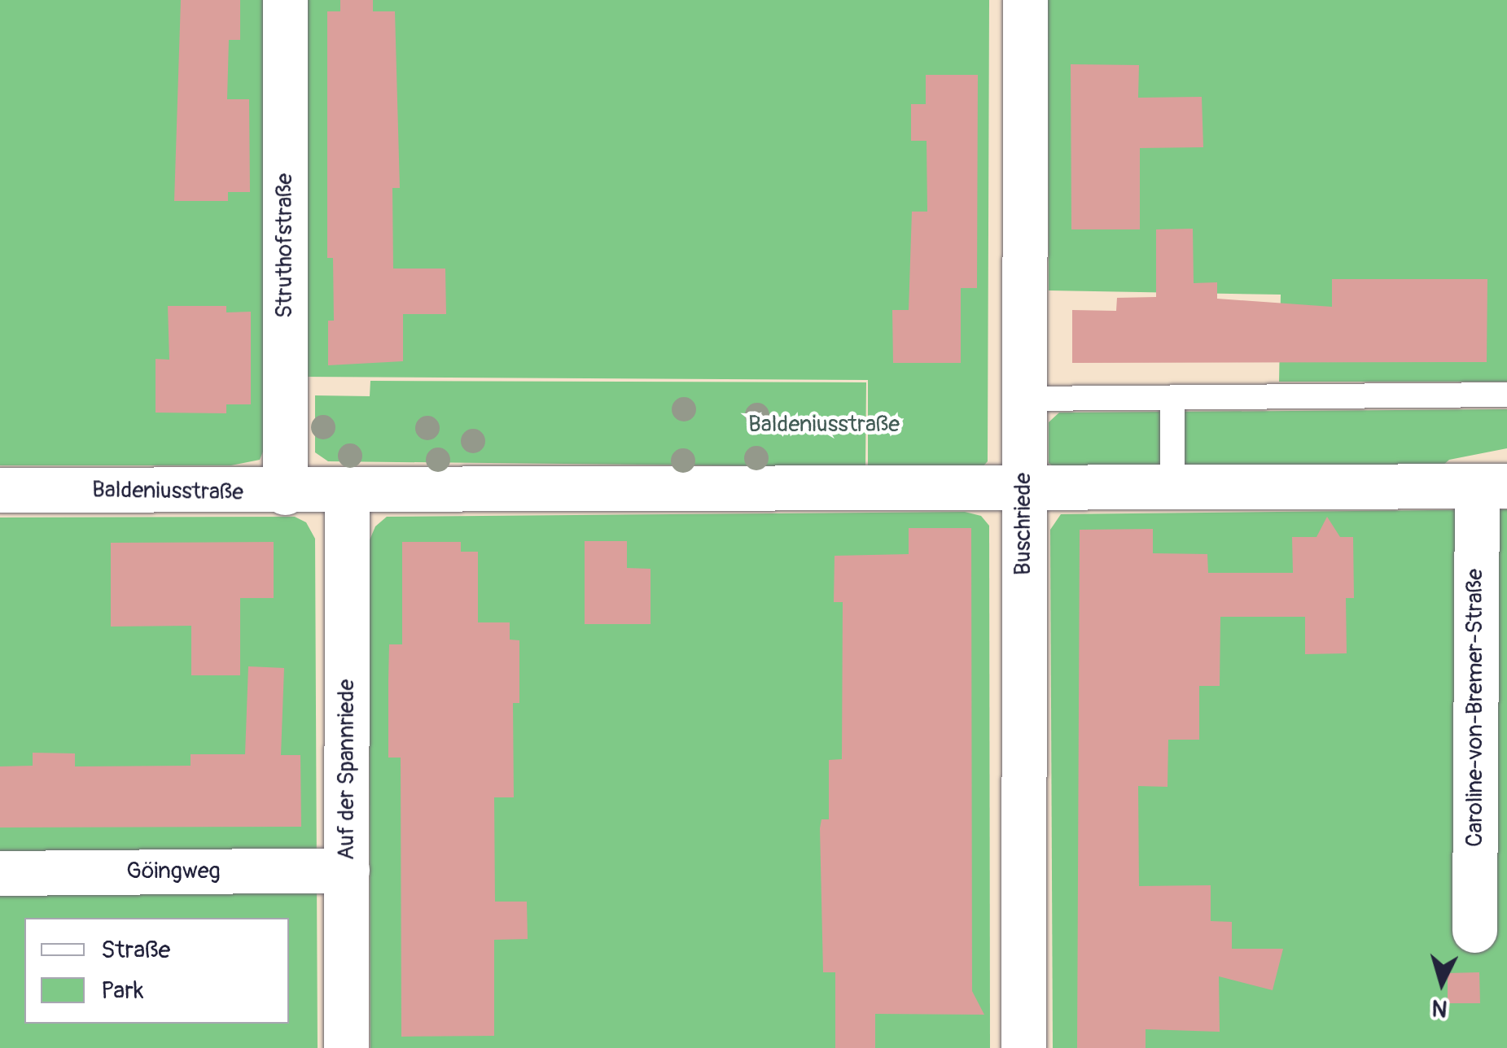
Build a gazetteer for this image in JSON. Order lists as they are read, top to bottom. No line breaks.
{"streets":{"street":["Struthofstraße","Baldeniusstraße","Buschriede","Caroline-von-Bremer-Straße","Auf der Spannriede","Göingweg"]},"crossings":[["Struthofstraße","Baldeniusstraße"],["Baldeniusstraße","Buschriede"],["Baldeniusstraße","Caroline-von-Bremer-Straße"],["Baldeniusstraße","Auf der Spannriede"],["Auf der Spannriede","Göingweg"]],"parks":["Baldeniusstraße"],"legend":["Straße","Park"],"north":"bottom"}
